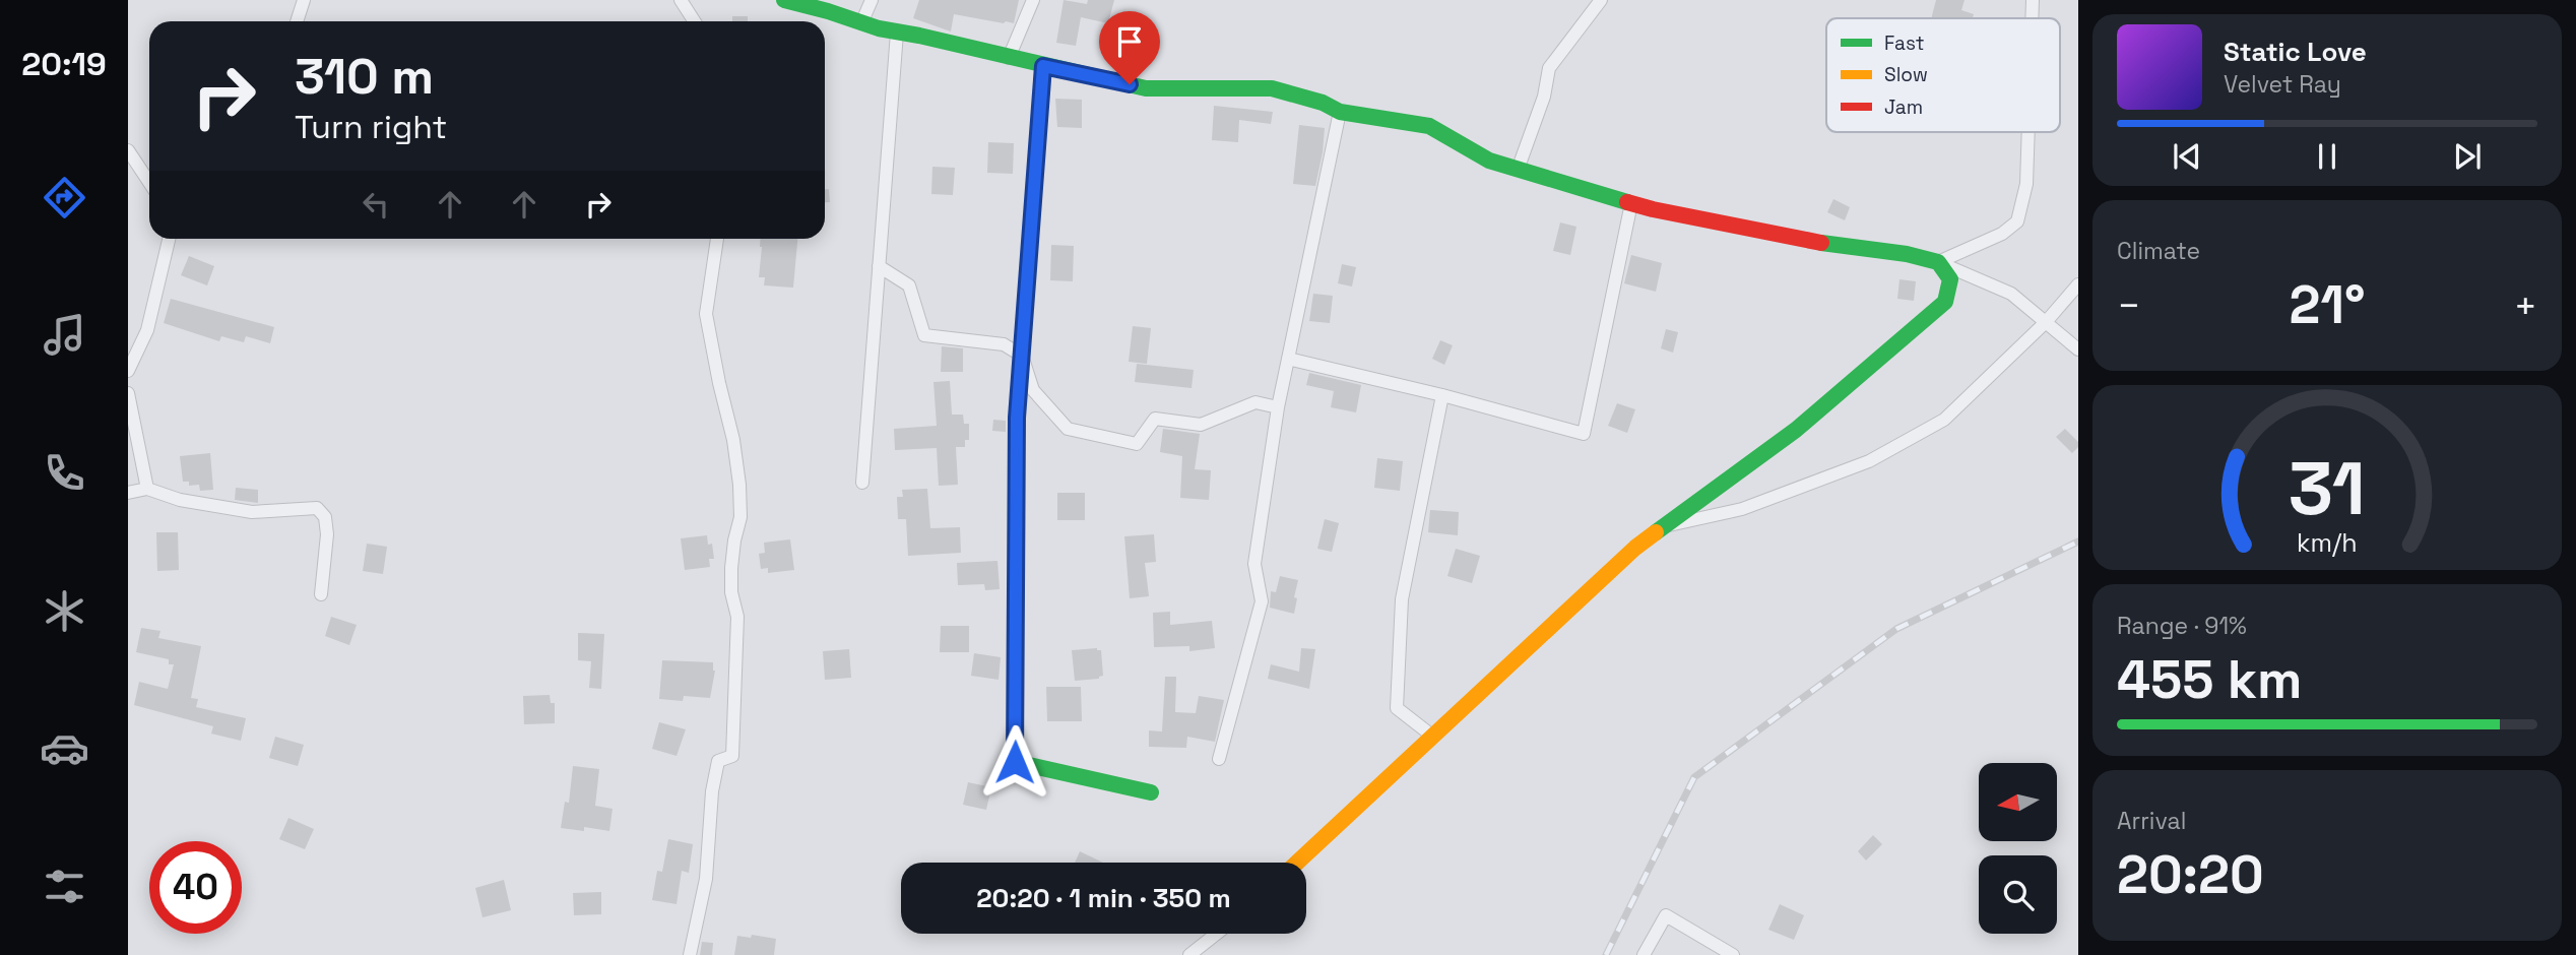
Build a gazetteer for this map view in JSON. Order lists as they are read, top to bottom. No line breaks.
{"legend":["Fast","Slow","Jam"],"north":"left","page":{"tabs":"20:19","turn":["310 m","Turn right"],"song":["Static Love","Velvet Ray"],"tile":["Climate",["Range · 91%","455 km"],["Arrival","20:20"]],"heat":["−","21°","+"],"limit":"40","trip":"20:20 · 1 min · 350 m","gauge":["31","km/h"]}}
